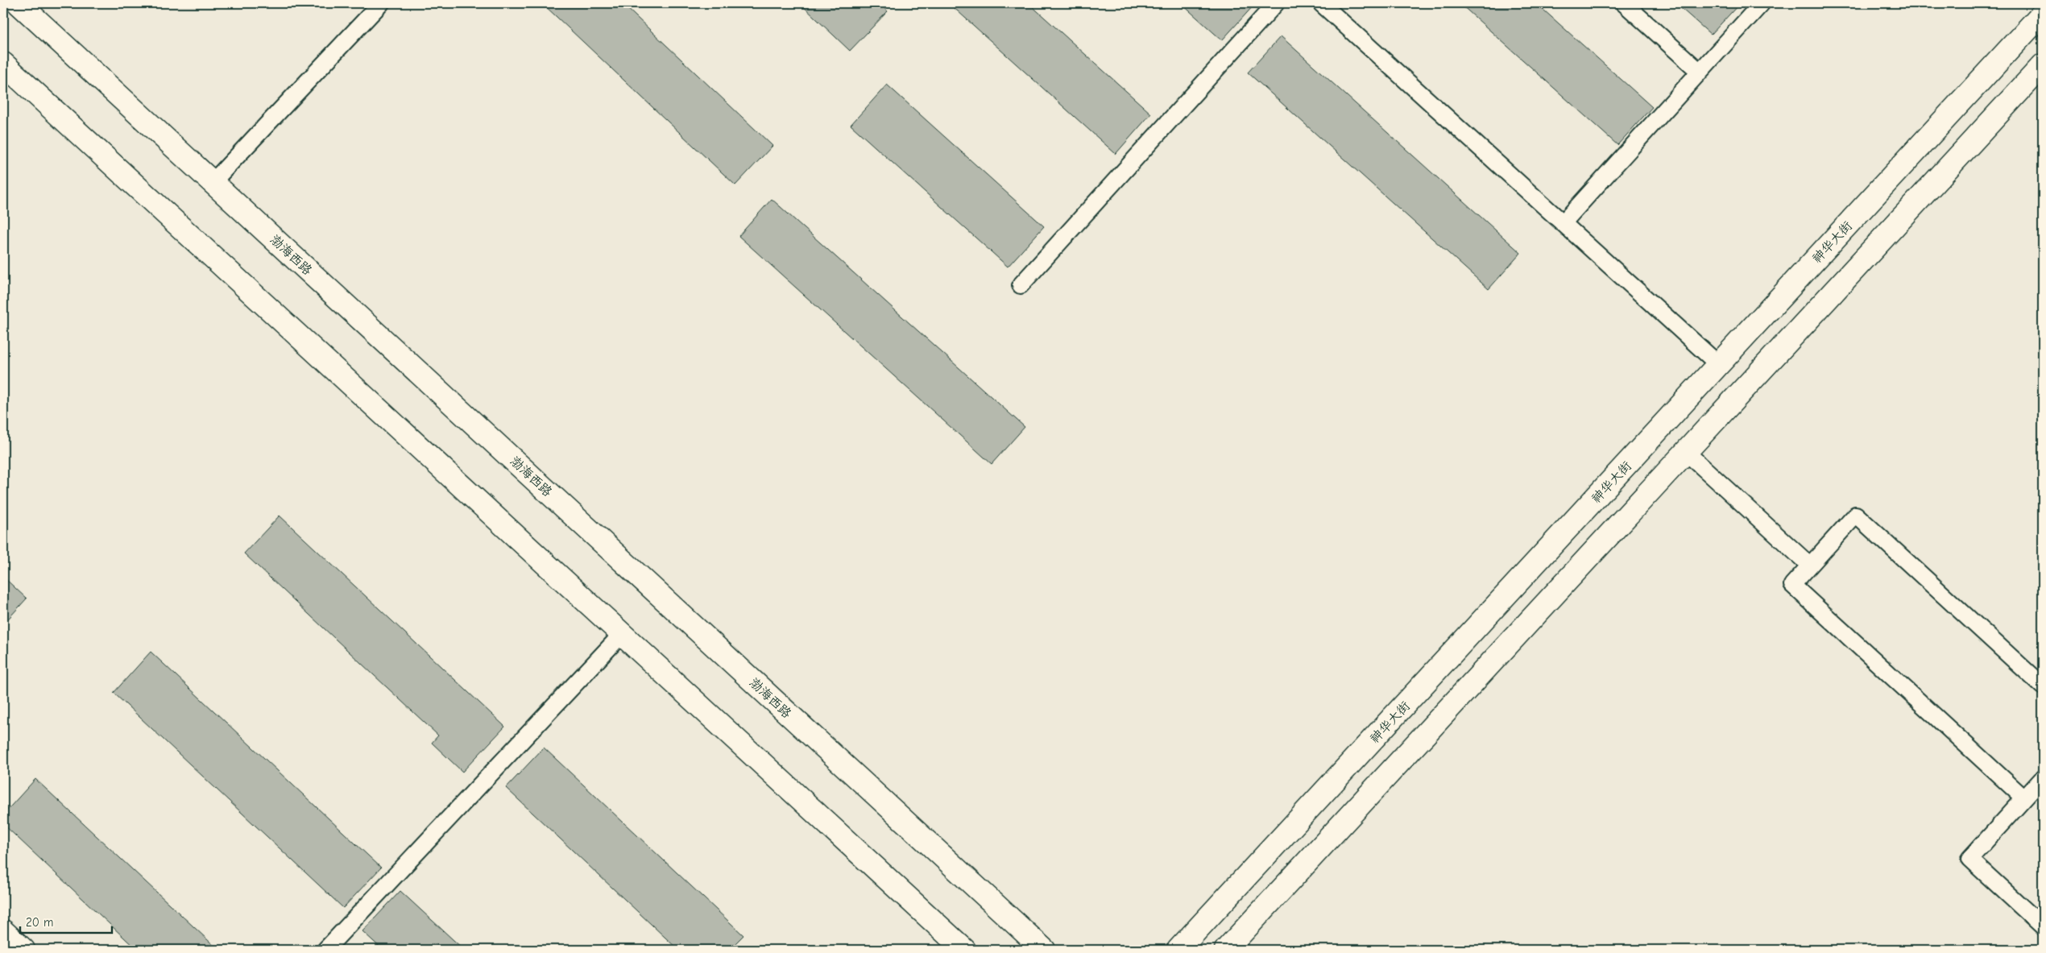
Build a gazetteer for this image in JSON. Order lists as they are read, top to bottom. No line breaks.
{"streets":{"main road":["神华大街","渤海西路"]},"scale_bar":"20 m"}
